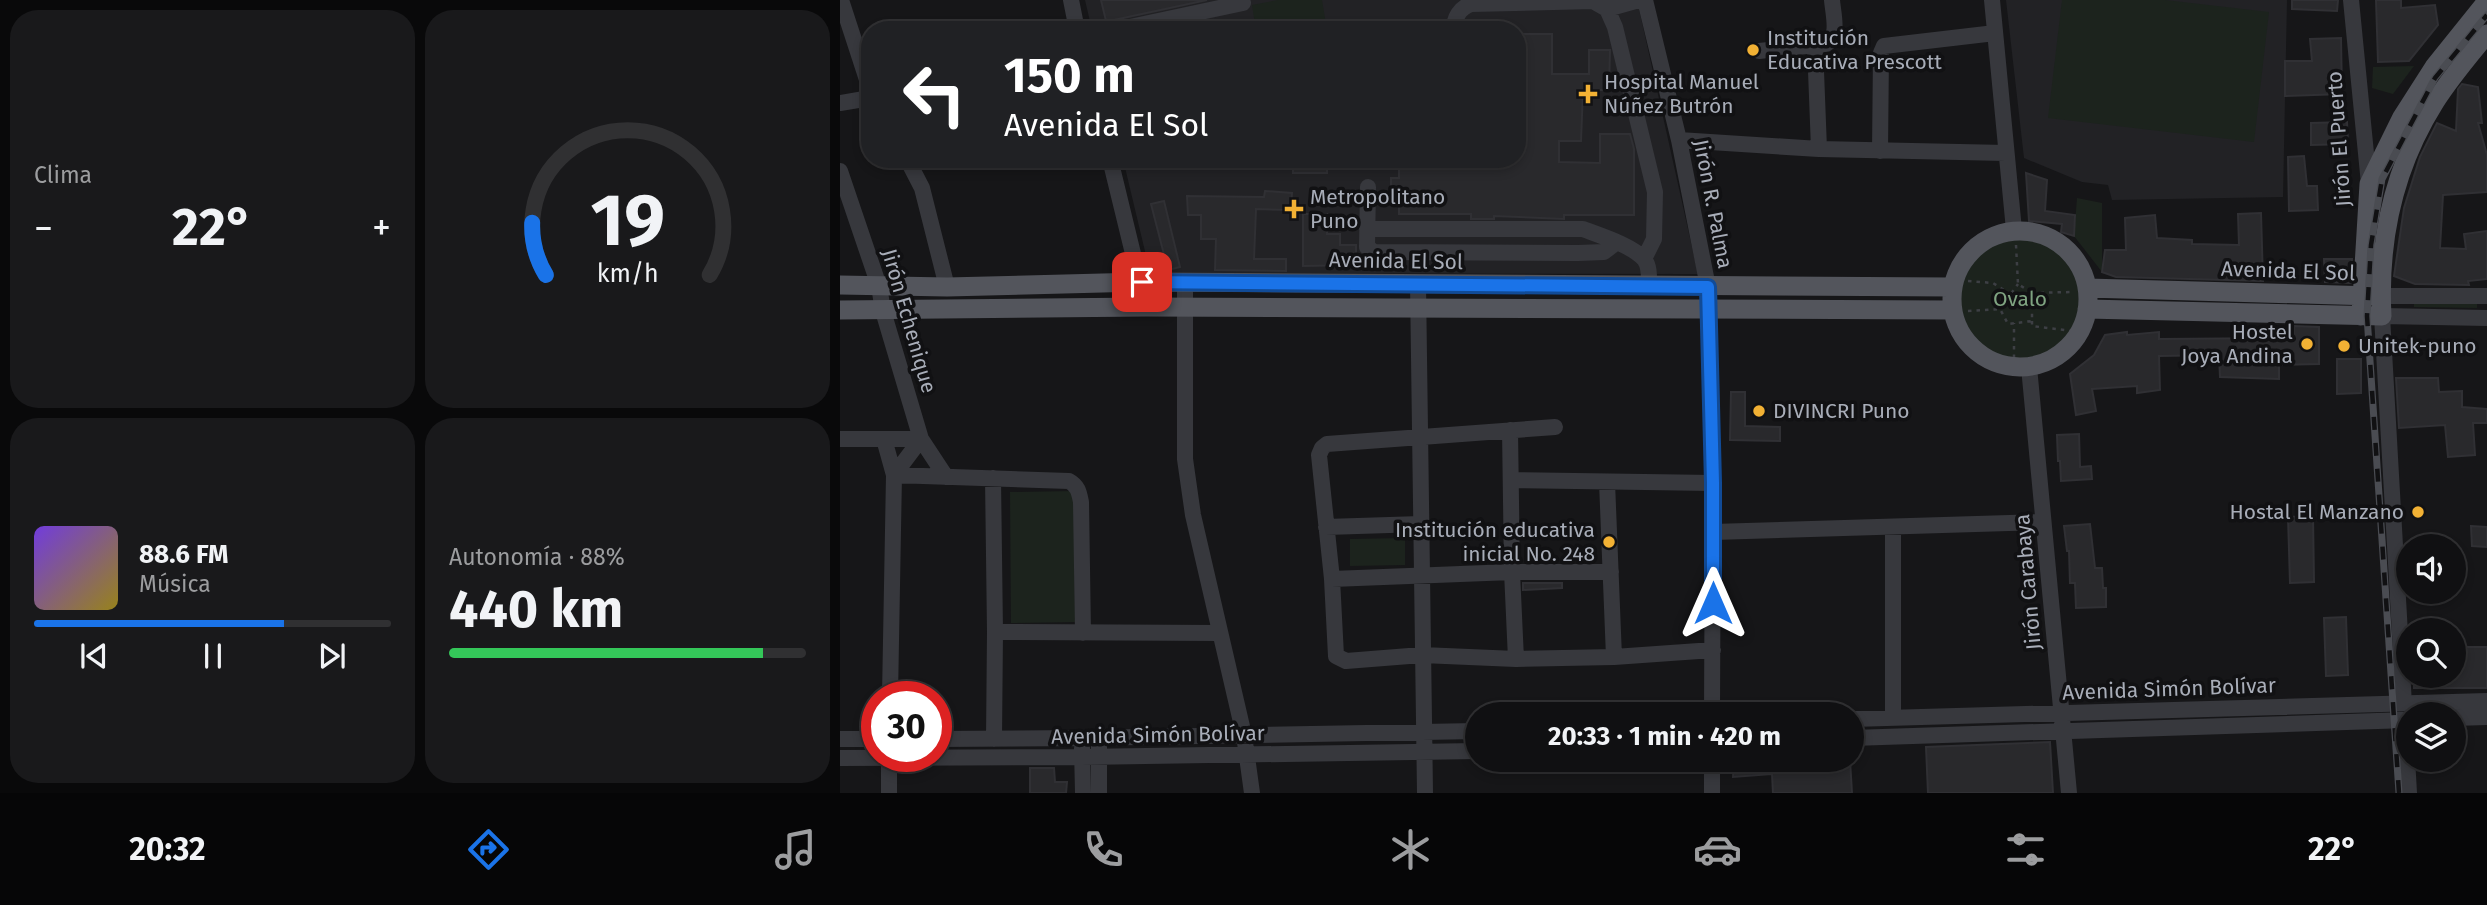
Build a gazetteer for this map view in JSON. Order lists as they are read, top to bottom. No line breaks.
{"streets":{"main road":["Jirón El Puerto","Avenida El Sol"],"street":["Jirón R. Palma","Jirón Echenique","Jirón Carabaya","Avenida Simón Bolívar"]},"crossings":[["Jirón El Puerto","Avenida El Sol"],["Jirón R. Palma","Avenida El Sol"],["Avenida El Sol","Jirón Echenique"],["Jirón Carabaya","Avenida Simón Bolívar"]],"parks":["Ovalo"],"places":{"other":["Institución Educativa Prescott","Hostel Joya Andina","Unitek-puno","DIVINCRI Puno","Hostal El Manzano","Institución educativa inicial No. 248"],"health":["Hospital Manuel Núñez Butrón","Metropolitano Puno"]},"page":{"tile":["Clima",["Autonomía · 88%","440 km"]],"turn":["150 m","Avenida El Sol"],"heat":["−","22°","+"],"song":["88.6 FM","Música"],"limit":"30","trip":"20:33 · 1 min · 420 m","tabs":["20:32","22°"],"gauge":["19","km/h"]}}
